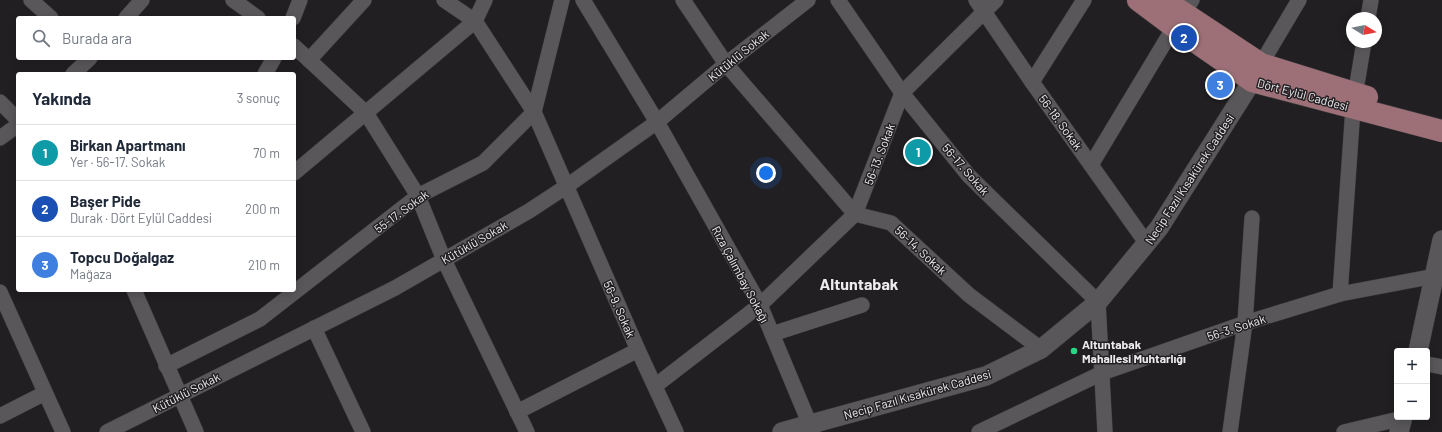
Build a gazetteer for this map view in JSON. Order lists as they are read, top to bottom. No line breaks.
{"streets":{"main road":["Dört Eylül Caddesi"],"street":["Kütüklü Sokak","56-18. Sokak","56-13. Sokak","56-17. Sokak","Necip Fazıl Kısakürek Caddesi","55-17. Sokak","56-14. Sokak","Rıza Çalımbay Sokağı","56-9. Sokak","56-3. Sokak"]},"crossings":[["Kütüklü Sokak","Rıza Çalımbay Sokağı"],["Kütüklü Sokak","56-9. Sokak"],["Dört Eylül Caddesi","Necip Fazıl Kısakürek Caddesi"],["56-18. Sokak","56-13. Sokak"],["56-18. Sokak","Necip Fazıl Kısakürek Caddesi"],["56-13. Sokak","56-17. Sokak"],["56-13. Sokak","56-14. Sokak"],["56-13. Sokak","Rıza Çalımbay Sokağı"],["56-13. Sokak","56-9. Sokak"],["56-17. Sokak","Necip Fazıl Kısakürek Caddesi"],["Necip Fazıl Kısakürek Caddesi","56-14. Sokak"],["Necip Fazıl Kısakürek Caddesi","Rıza Çalımbay Sokağı"],["55-17. Sokak","56-9. Sokak"]],"districts":["Altuntabak"],"places":["Altuntabak Mahallesi Muhtarlığı"],"north":"right","page":{"search":"Burada ara","pins":["2","3","1"],"heading":["Yakında","3 sonuç"],"list":[{"mark":"1","name":"Birkan Apartmanı","note":"Yer · 56-17. Sokak","value":"70 m"},{"mark":"2","name":"Başer Pide","note":"Durak · Dört Eylül Caddesi","value":"200 m"},{"mark":"3","name":"Topcu Doğalgaz","note":"Mağaza","value":"210 m"}],"map_buttons":["+","−"]}}
